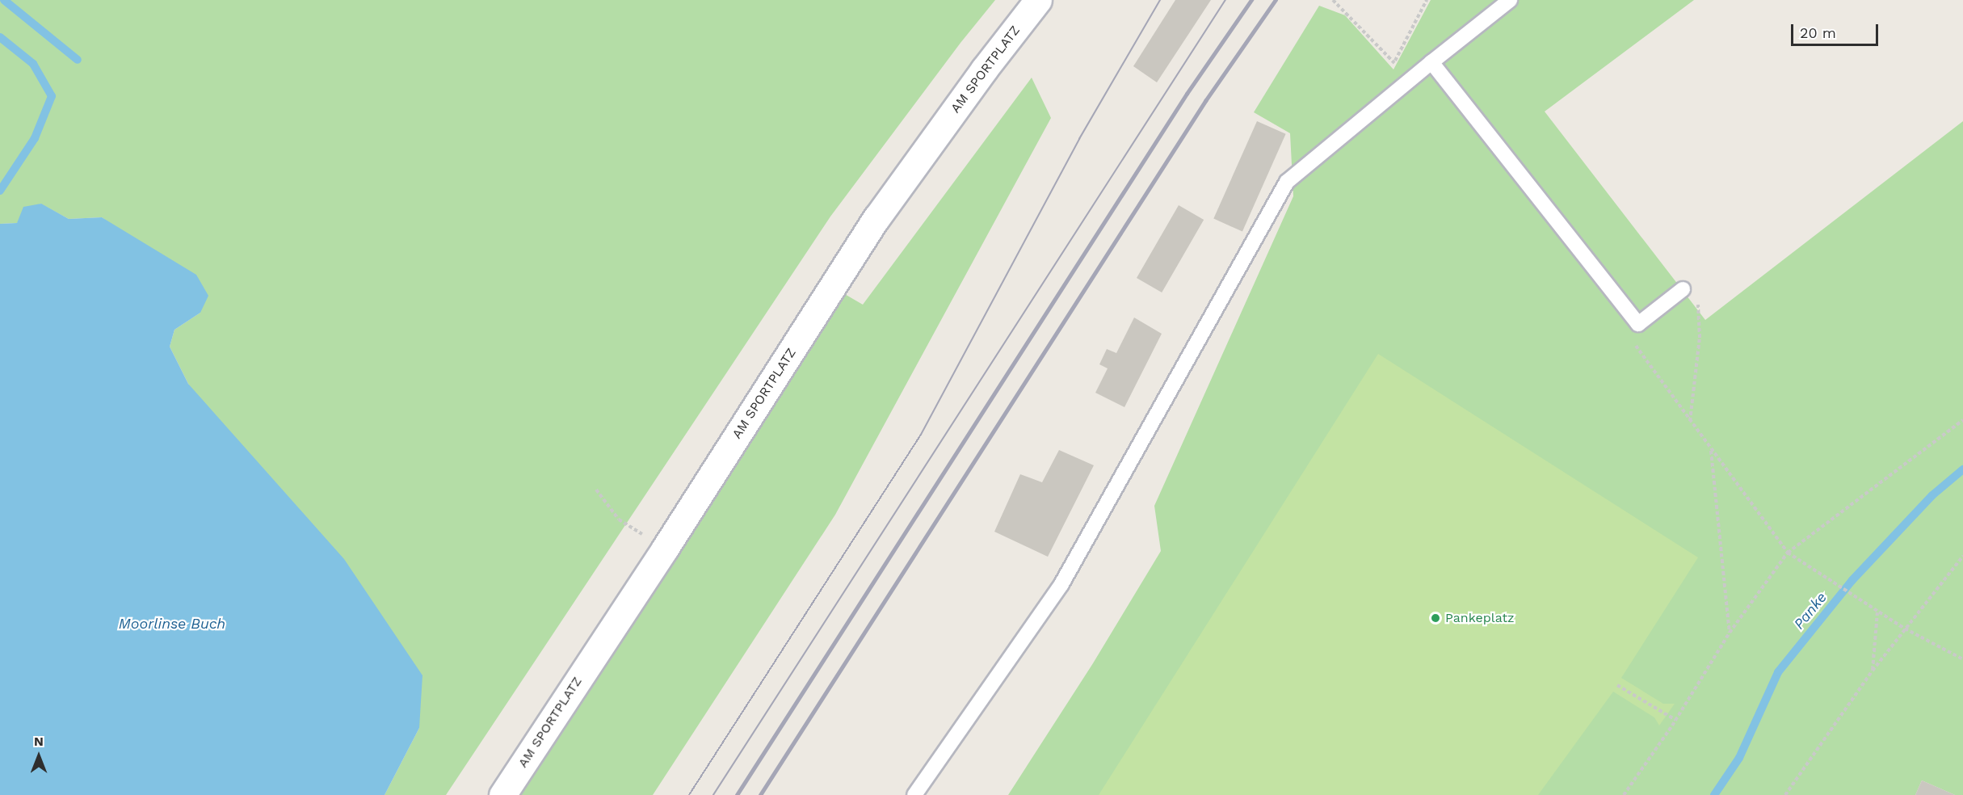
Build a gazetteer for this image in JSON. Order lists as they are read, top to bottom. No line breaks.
{"streets":{"street":["AM SPORTPLATZ"]},"water":["Panke","Moorlinse Buch"],"places":["Pankeplatz"],"scale_bar":"20 m","north":"top"}
